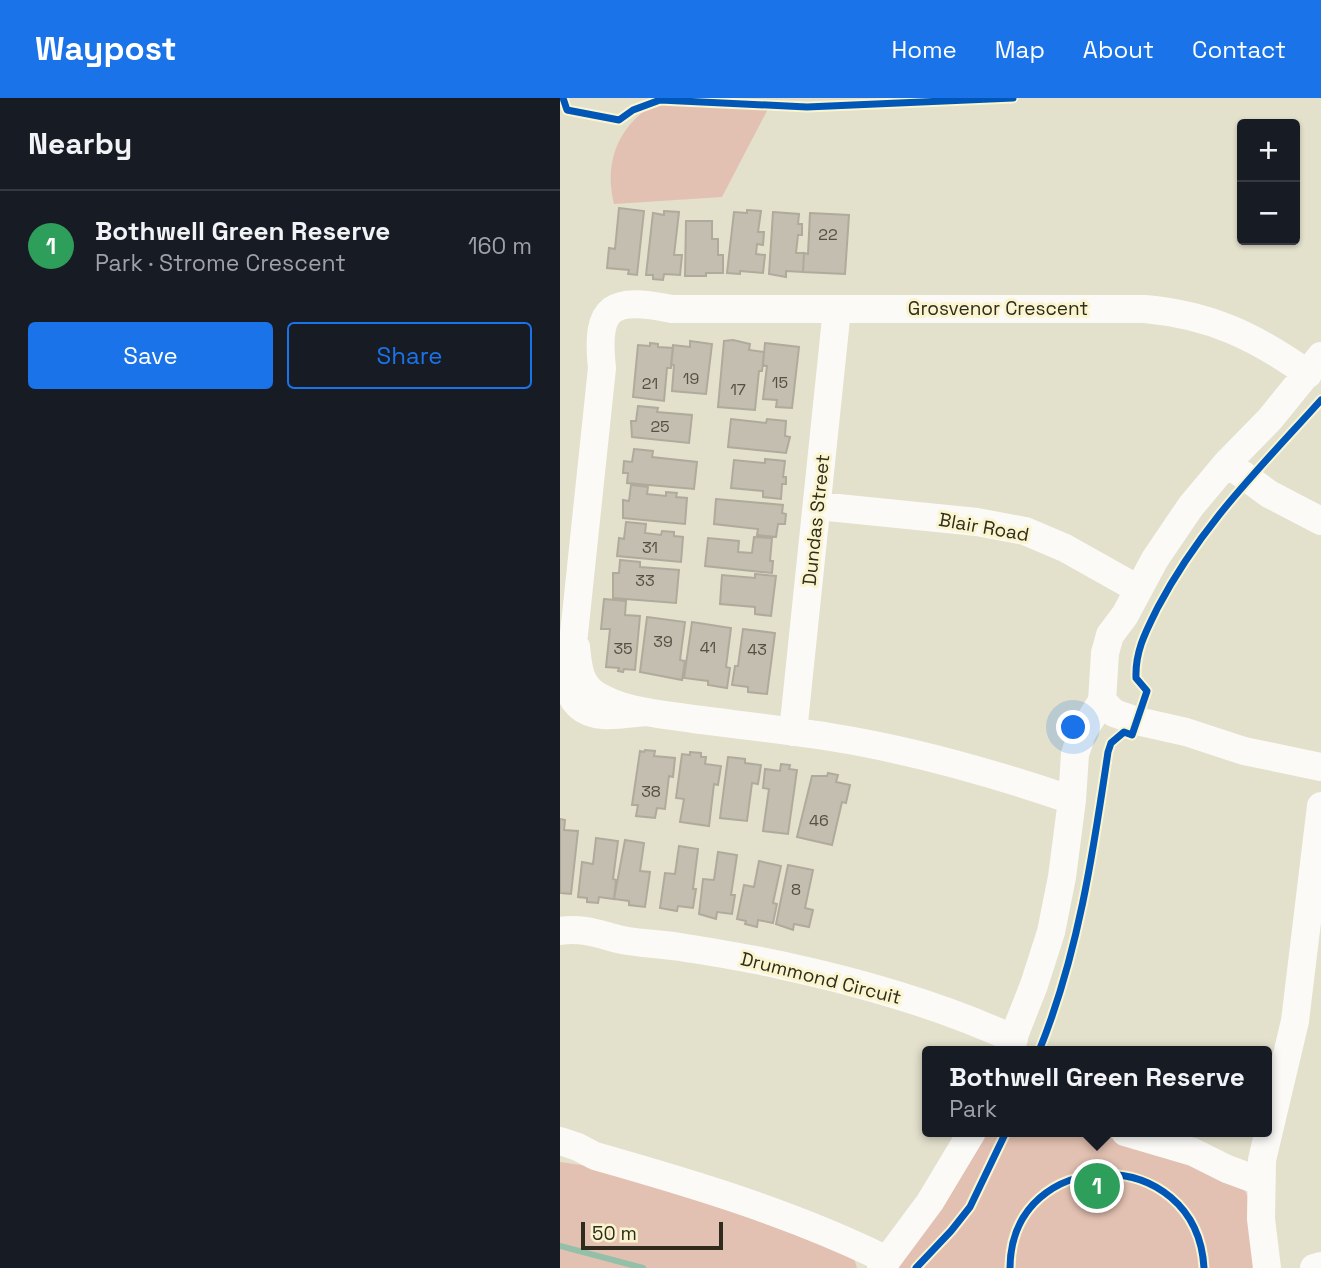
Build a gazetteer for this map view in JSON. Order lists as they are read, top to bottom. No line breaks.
{"streets":{"street":["Grosvenor Crescent","Dundas Street","Blair Road","Drummond Circuit"]},"crossings":[["Grosvenor Crescent","Dundas Street"],["Dundas Street","Blair Road"]],"house_numbers":["22","19","15","21","17","25","31","33","39","41","35","43","38","46","8"],"scale_bar":"50 m","page":{"header":"Waypost","nav":["Home","Map","About","Contact"],"heading":"Nearby","map_buttons":["+","−"],"list":[{"mark":"1","name":"Bothwell Green Reserve","note":"Park · Strome Crescent","value":"160 m"}],"buttons":["Save","Share"],"popup":["Bothwell Green Reserve","Park"],"pins":"1","scale":"50 m"}}
